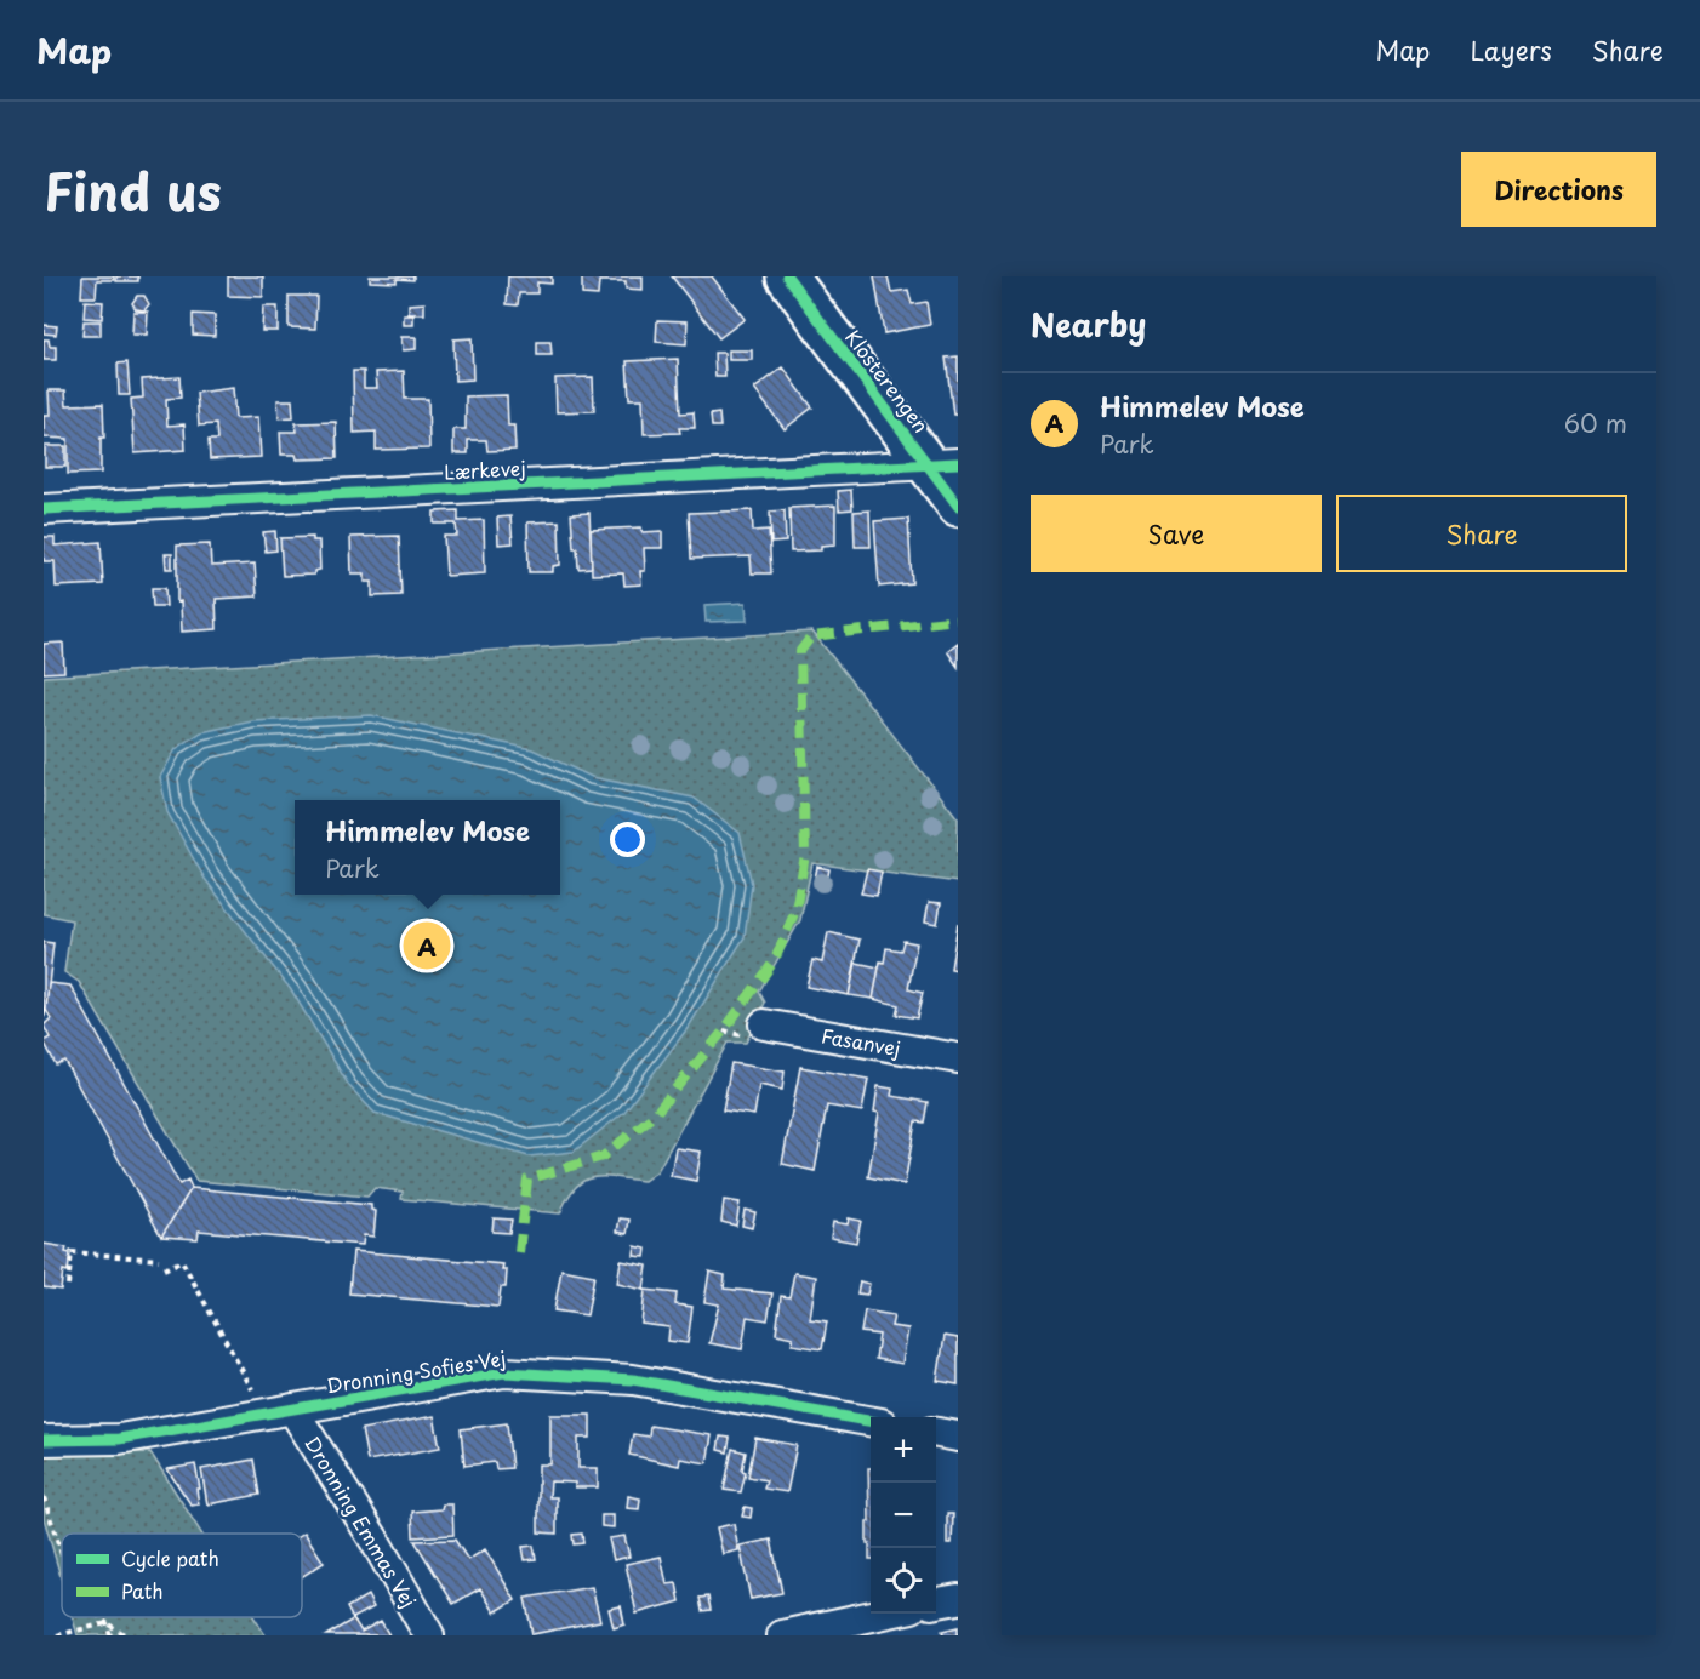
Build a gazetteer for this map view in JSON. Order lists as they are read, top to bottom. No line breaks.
{"streets":{"street":["Klosterengen","Lærkevej","Fasanvej","Dronning Sofies Vej","Dronning Emmas Vej"]},"crossings":[["Klosterengen","Lærkevej"],["Dronning Sofies Vej","Dronning Emmas Vej"]],"legend":["Cycle path","Path"],"page":{"header":"Map","nav":["Map","Layers","Share"],"title":"Find us","buttons":["Directions",["Save","Share"]],"heading":"Nearby","list":[{"mark":"A","name":"Himmelev Mose","note":"Park","value":"60 m"}],"popup":["Himmelev Mose","Park"],"pins":"A","map_buttons":["+","−"]}}
